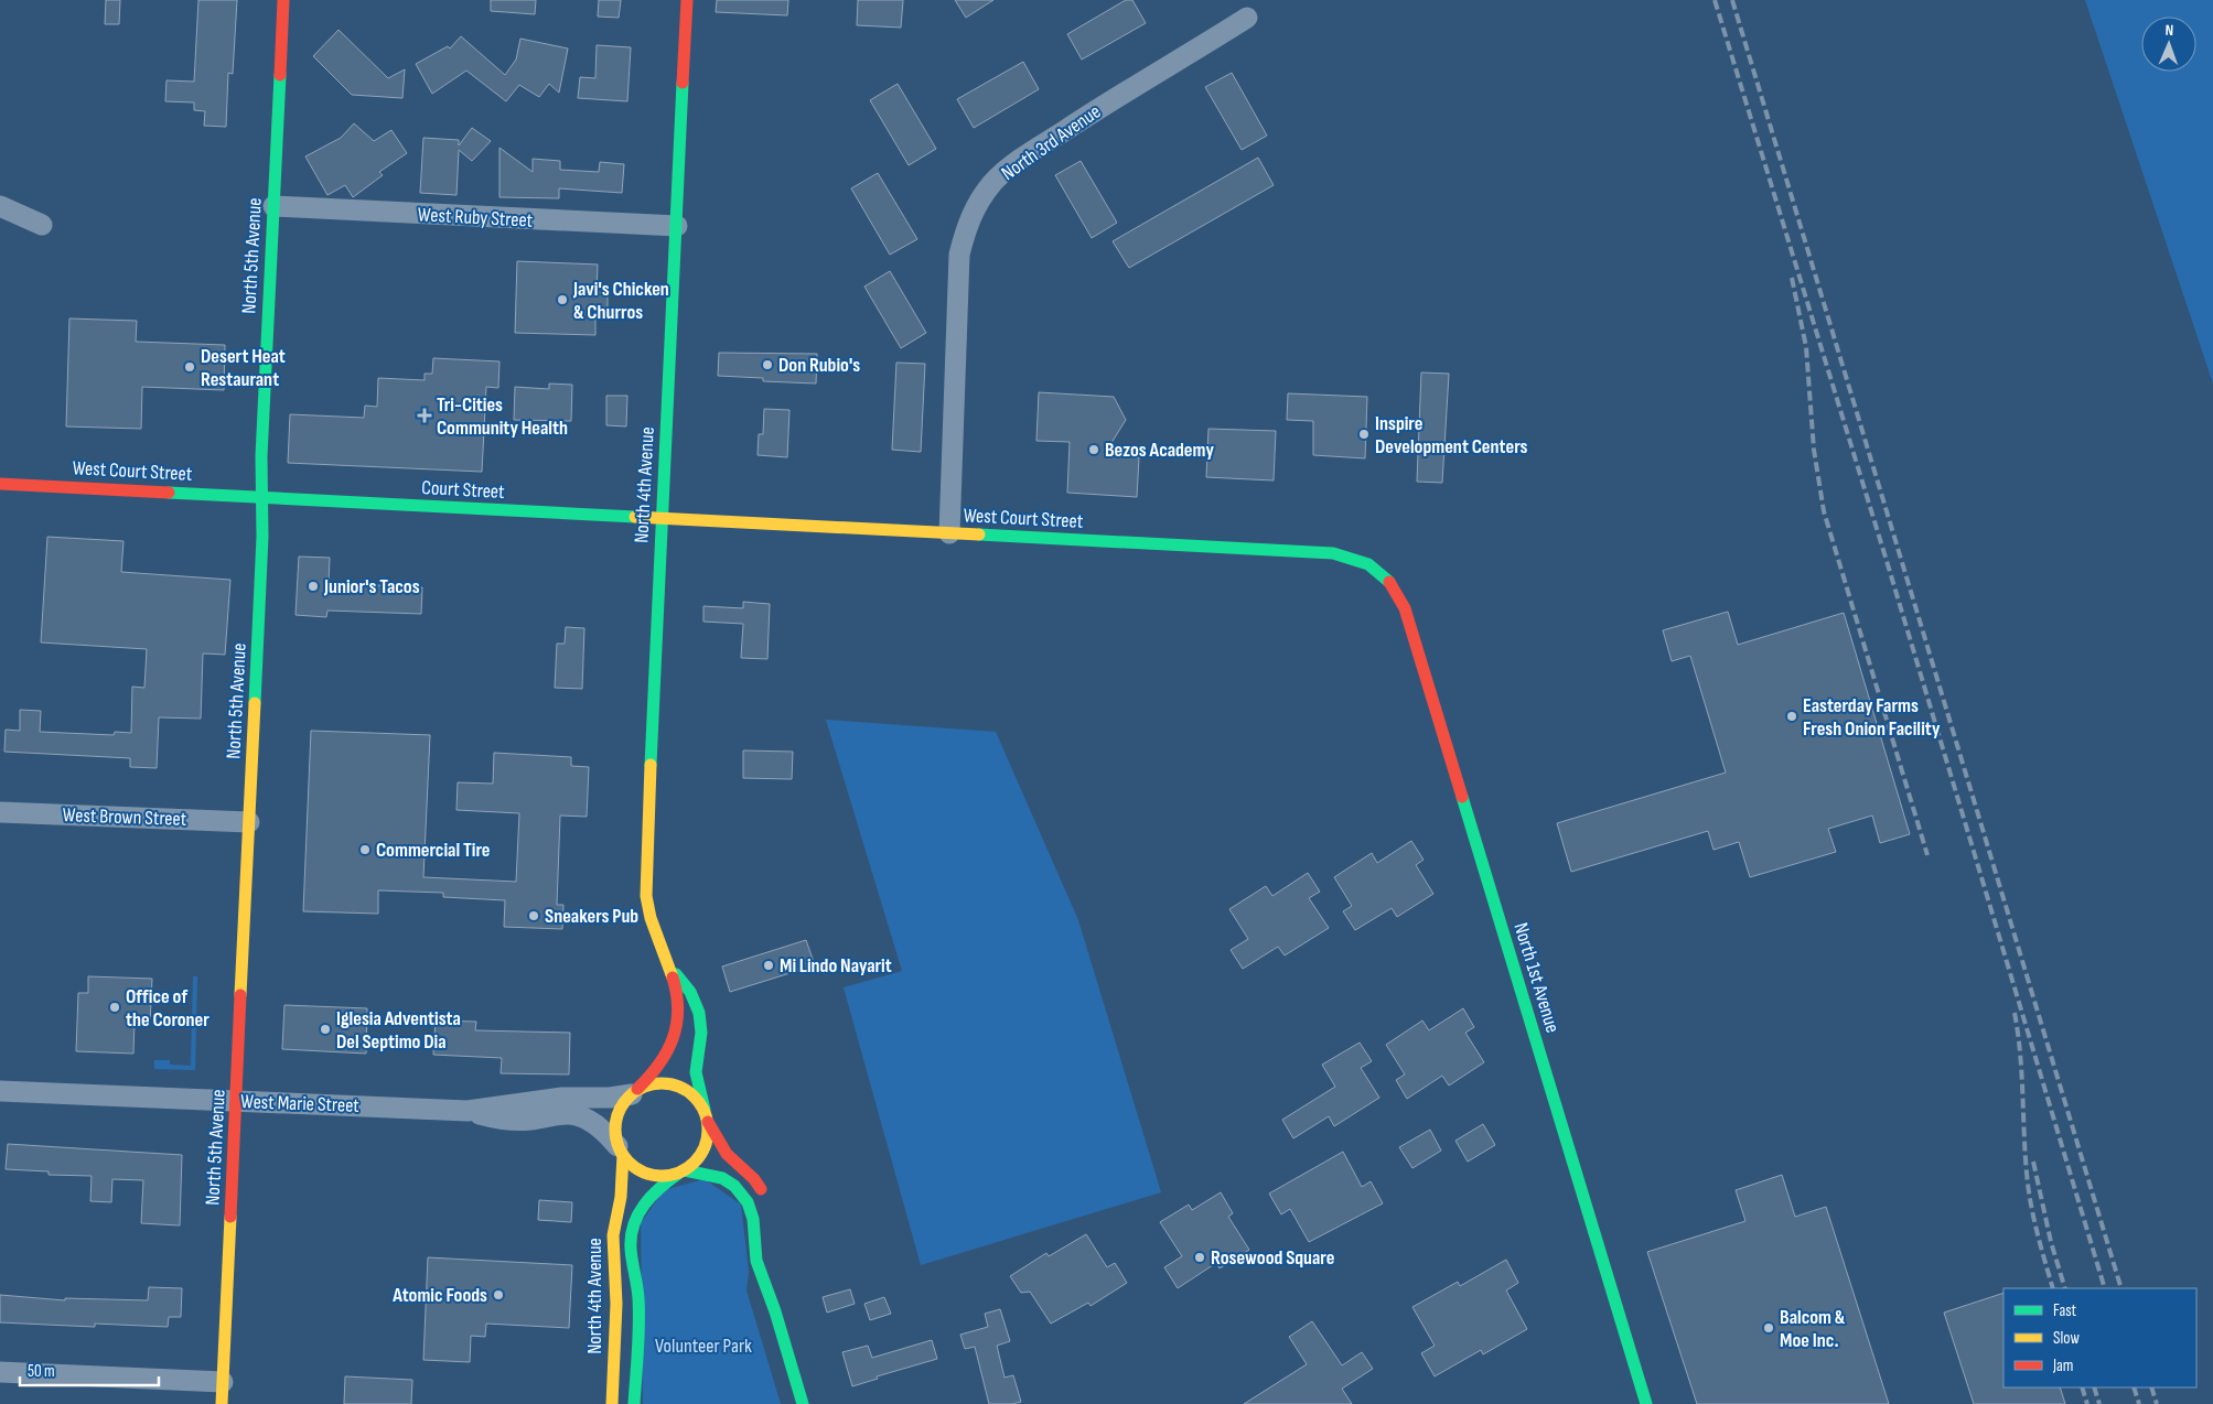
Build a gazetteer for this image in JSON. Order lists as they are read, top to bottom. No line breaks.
{"streets":{"street":["North 3rd Avenue","West Ruby Street","North 5th Avenue","West Court Street","North 4th Avenue","Court Street","West Brown Street","North 1st Avenue","West Marie Street"]},"crossings":[["North 3rd Avenue","West Court Street"],["West Ruby Street","North 5th Avenue"],["West Ruby Street","North 4th Avenue"],["North 5th Avenue","West Court Street"],["North 5th Avenue","Court Street"],["North 5th Avenue","West Brown Street"],["North 5th Avenue","West Marie Street"],["West Court Street","North 4th Avenue"],["West Court Street","Court Street"],["West Court Street","North 1st Avenue"],["North 4th Avenue","Court Street"],["North 4th Avenue","West Marie Street"]],"parks":["Volunteer Park"],"places":{"other":["Javi's Chicken & Churros","Don Rubio's","Desert Heat Restaurant","Inspire Development Centers","Bezos Academy","Junior's Tacos","Easterday Farms Fresh Onion Facility","Commercial Tire","Sneakers Pub","Mi Lindo Nayarit","Office of the Coroner","Iglesia Adventista Del Septimo Dia","Rosewood Square","Atomic Foods","Balcom & Moe Inc."],"health":["Tri-Cities Community Health"]},"legend":["Fast","Slow","Jam"],"scale_bar":"50 m","north":"top"}
